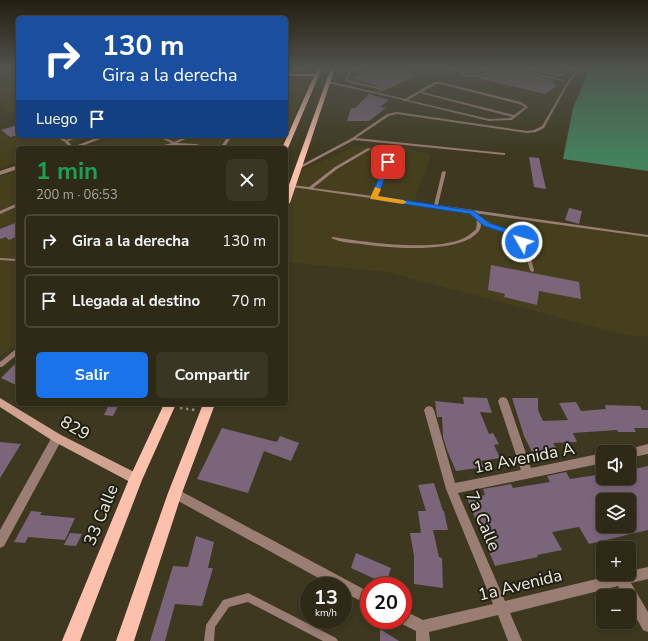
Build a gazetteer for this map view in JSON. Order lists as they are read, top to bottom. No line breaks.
{"streets":{"main road":["33 Calle"],"street":["829","1a Avenida A","7a Calle","1a Avenida"]},"crossings":[["829","33 Calle"],["1a Avenida A","7a Calle"],["7a Calle","1a Avenida"]],"page":{"turn":["130 m","Gira a la derecha"],"then":"Luego","heading":["1 min","200 m · 06:53"],"list":[{"name":"Gira a la derecha","value":"130 m"},{"name":"Llegada al destino","value":"70 m"}],"buttons":["Salir","Compartir"],"map_buttons":["+","−"],"speed":"13 km/h","limit":"20"}}
